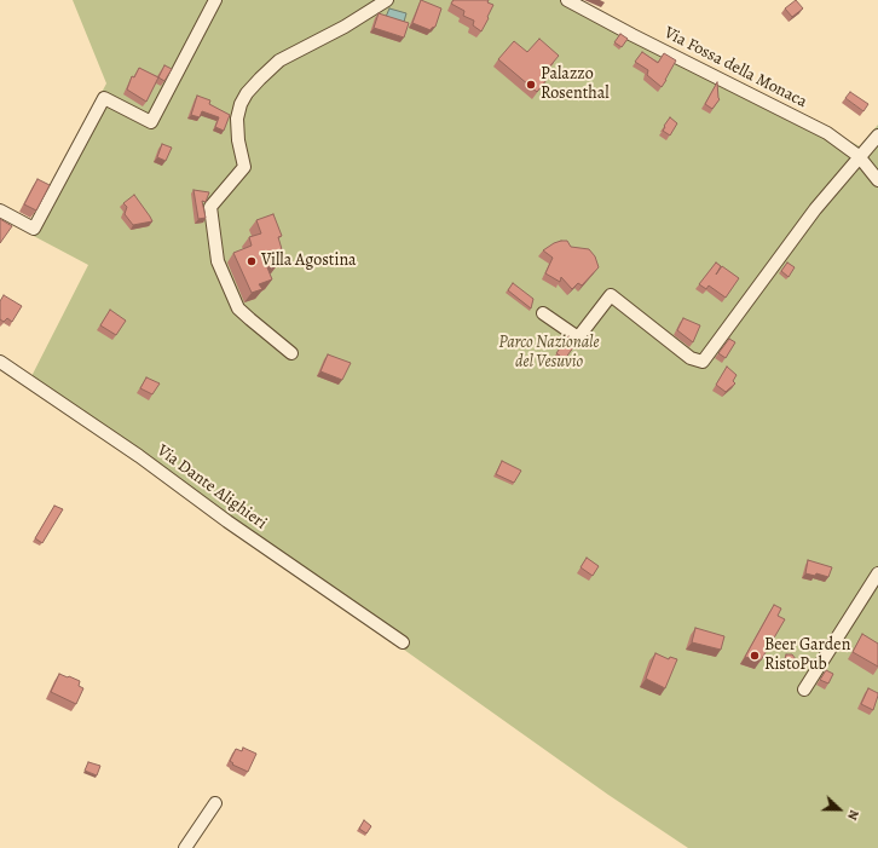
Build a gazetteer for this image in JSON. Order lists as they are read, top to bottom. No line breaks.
{"streets":{"street":["Via Fossa della Monaca","Via Dante Alighieri"]},"parks":["Parco Nazionale del Vesuvio"],"places":["Palazzo Rosenthal","Villa Agostina","Beer Garden RistoPub"],"north":"right"}
